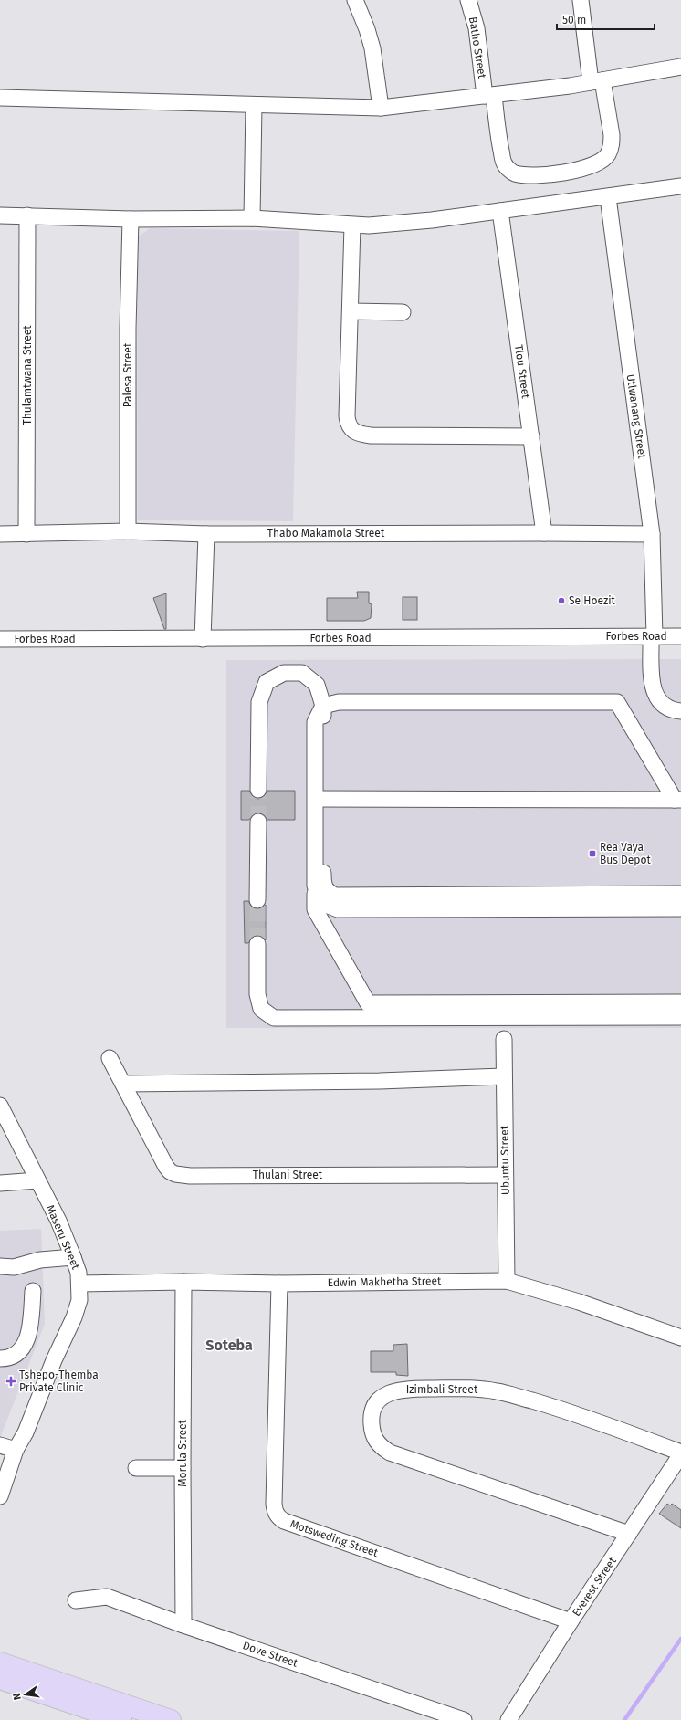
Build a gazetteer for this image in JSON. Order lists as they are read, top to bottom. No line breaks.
{"streets":{"street":["Batho Street","Tlou Street","Thulamtwana Street","Palesa Street","Utlwanang Street","Thabo Makamola Street","Forbes Road","Ubuntu Street","Thulani Street","Maseru Street","Edwin Makhetha Street","Izimbali Street","Morula Street","Motsweding Street","Everest Street","Dove Street"]},"crossings":[["Tlou Street","Thabo Makamola Street"],["Thulamtwana Street","Thabo Makamola Street"],["Palesa Street","Thabo Makamola Street"],["Utlwanang Street","Thabo Makamola Street"],["Utlwanang Street","Forbes Road"],["Ubuntu Street","Thulani Street"],["Ubuntu Street","Edwin Makhetha Street"],["Maseru Street","Edwin Makhetha Street"],["Edwin Makhetha Street","Morula Street"],["Edwin Makhetha Street","Motsweding Street"],["Izimbali Street","Everest Street"],["Morula Street","Dove Street"],["Motsweding Street","Everest Street"]],"districts":["Soteba"],"places":{"other":["Se Hoezit"],"transit":["Rea Vaya Bus Depot"],"health":["Tshepo-Themba Private Clinic"]},"scale_bar":"50 m","north":"left"}
